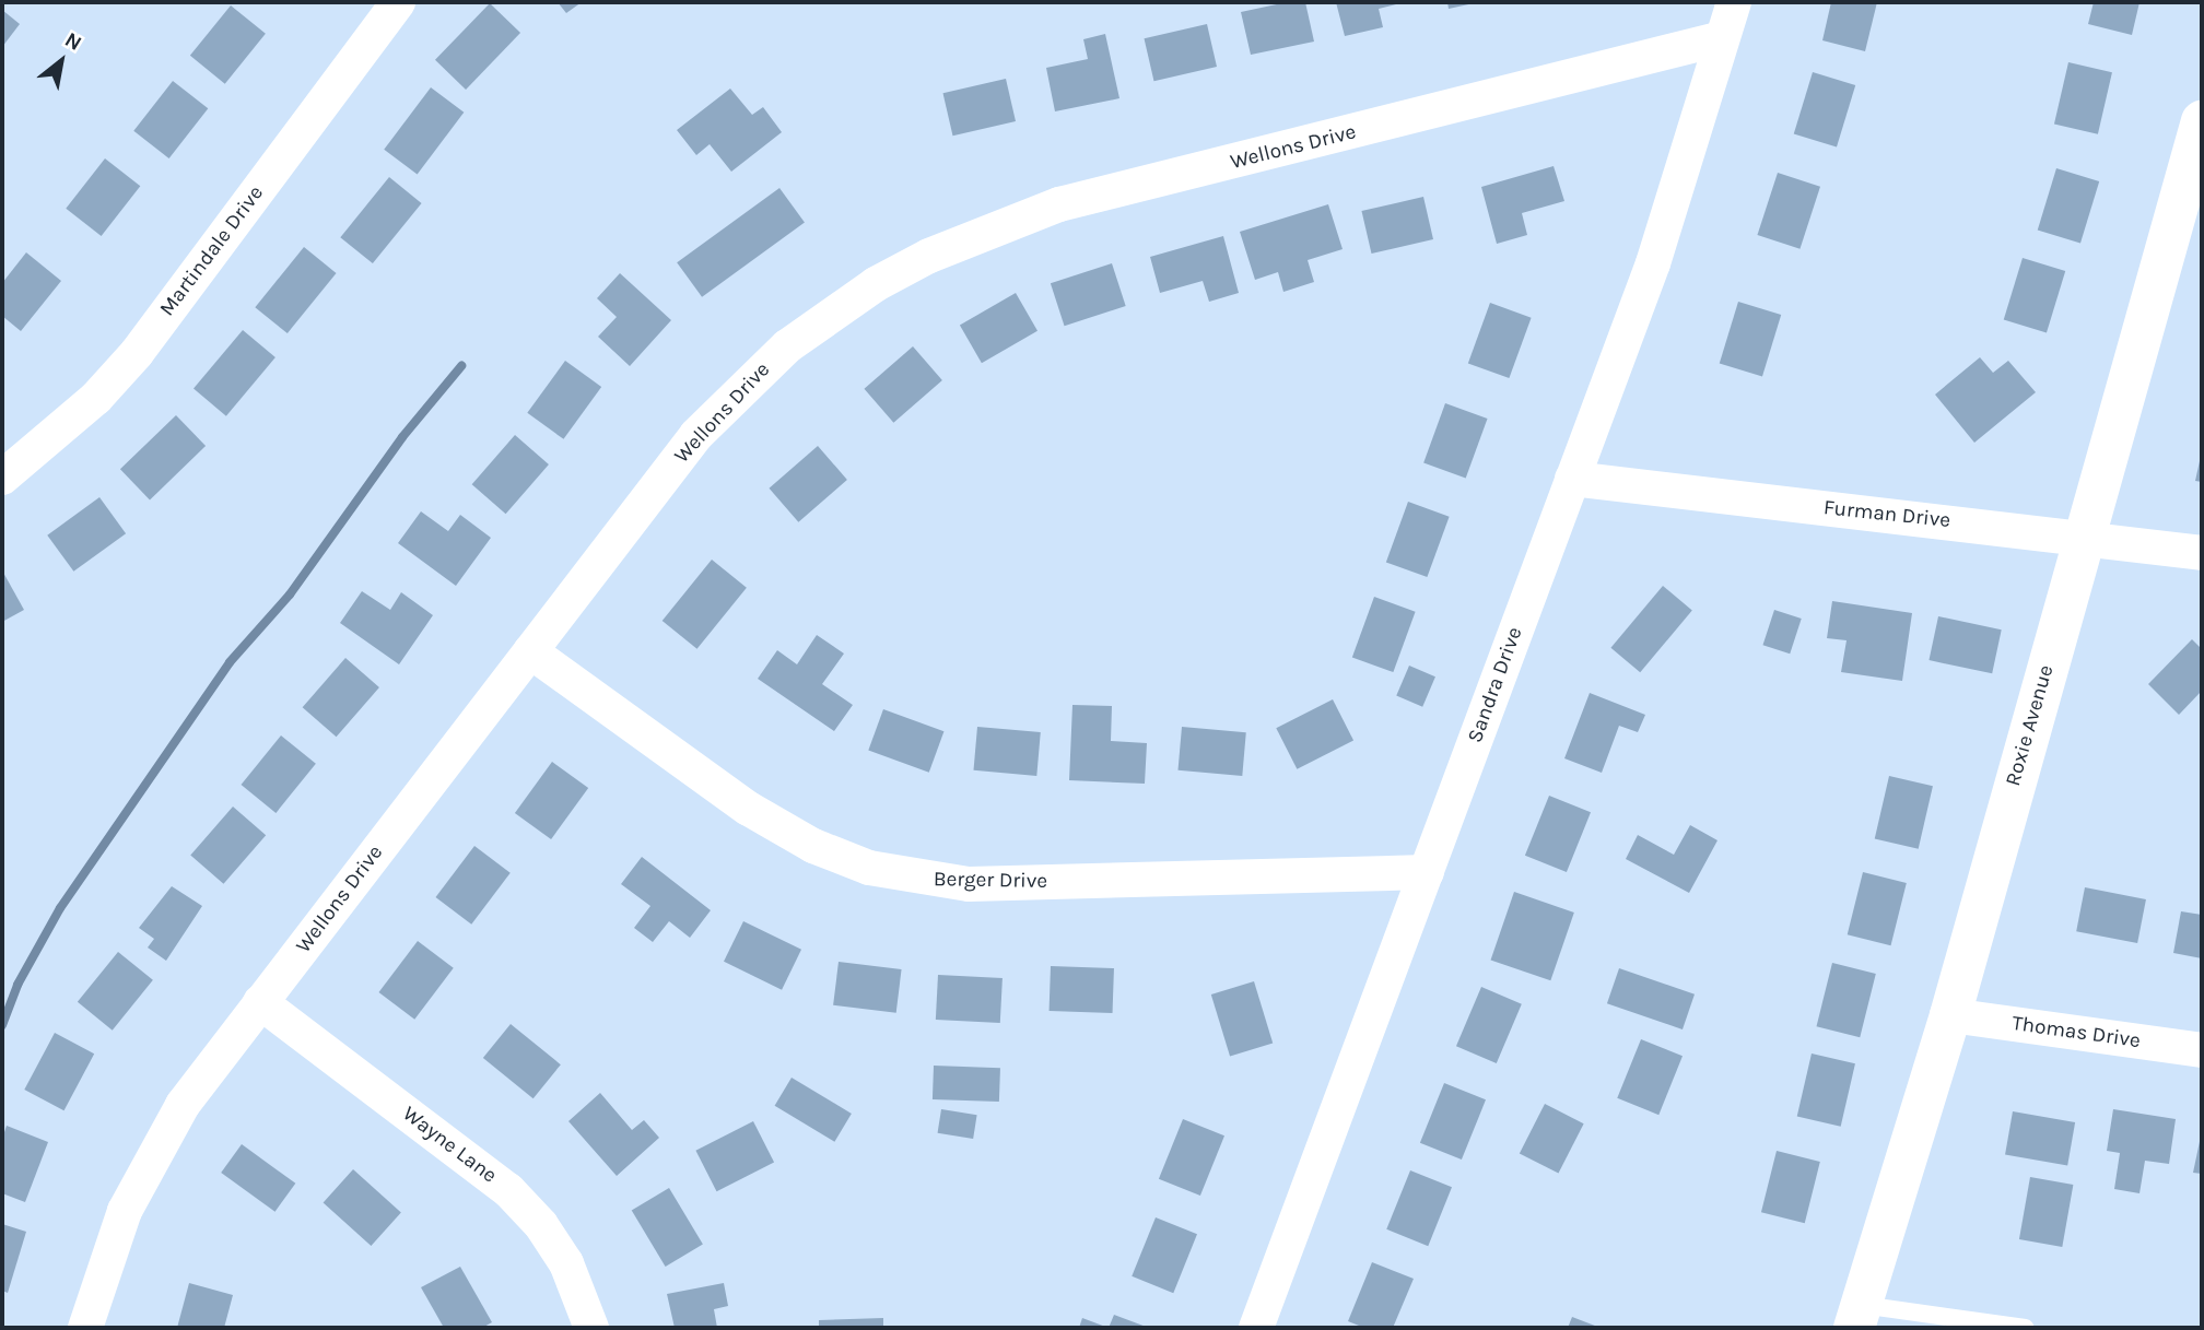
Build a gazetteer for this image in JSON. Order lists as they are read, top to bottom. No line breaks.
{"streets":{"street":["Wellons Drive","Martindale Drive","Furman Drive","Sandra Drive","Roxie Avenue","Berger Drive","Thomas Drive","Wayne Lane"]},"crossings":[["Wellons Drive","Sandra Drive"],["Wellons Drive","Berger Drive"],["Wellons Drive","Wayne Lane"],["Furman Drive","Sandra Drive"],["Furman Drive","Roxie Avenue"],["Sandra Drive","Berger Drive"],["Roxie Avenue","Thomas Drive"]],"north":"top right"}
